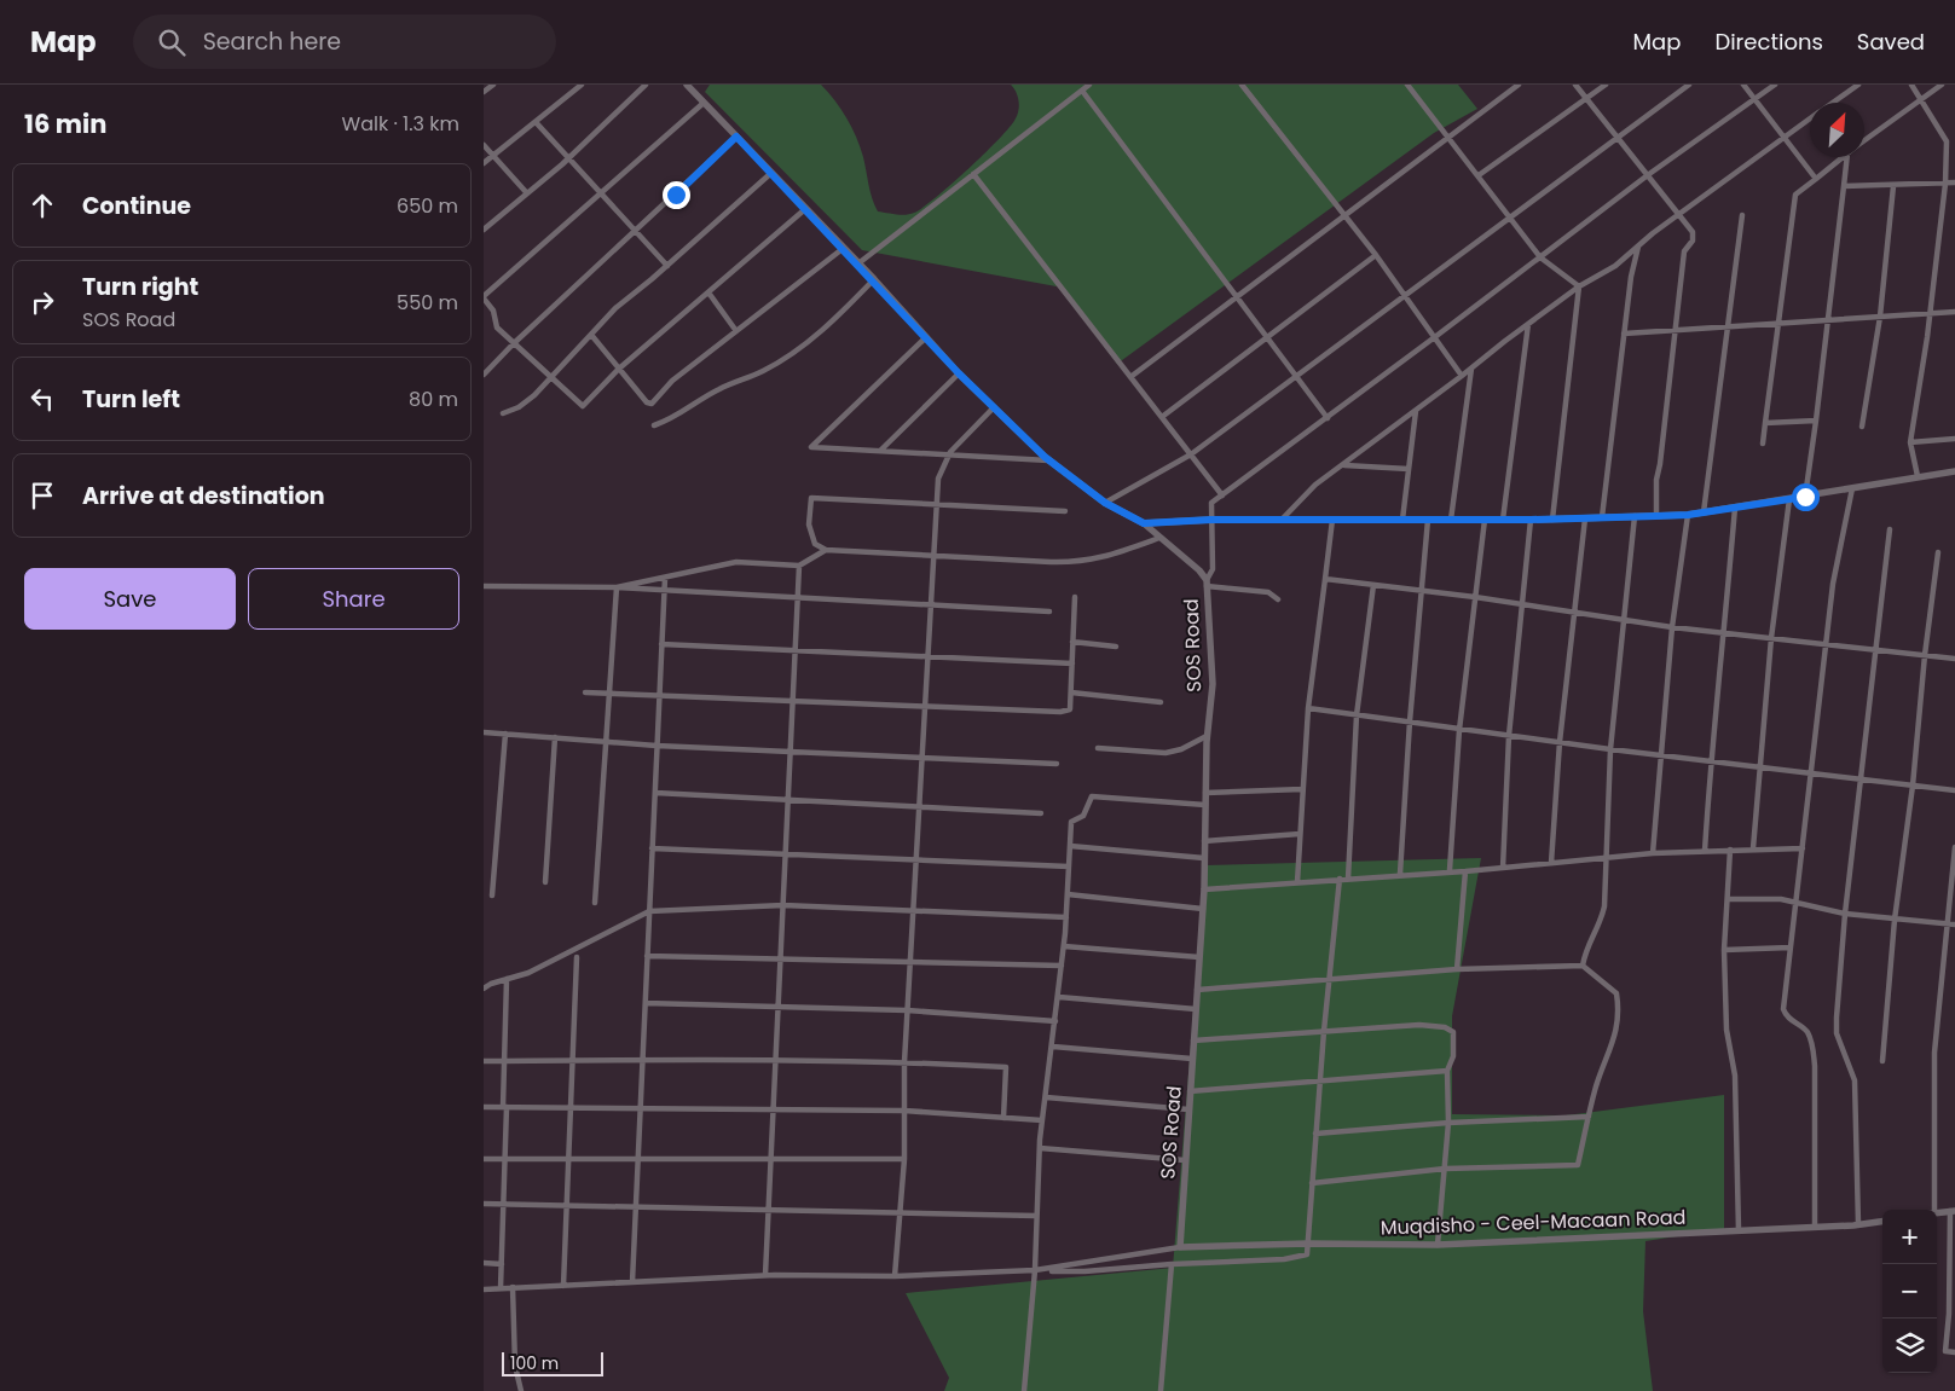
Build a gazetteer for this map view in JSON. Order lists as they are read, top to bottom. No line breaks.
{"streets":{"street":["SOS Road","Muqdisho - Ceel-Macaan Road"]},"crossings":[["SOS Road","Muqdisho - Ceel-Macaan Road"]],"scale_bar":"100 m","north":"top right","page":{"header":"Map","search":"Search here","nav":["Map","Directions","Saved"],"heading":["16 min","Walk · 1.3 km"],"list":[["Continue","650 m"],["Turn right","SOS Road","550 m"],["Turn left","80 m"],"Arrive at destination"],"buttons":["Save","Share"],"map_buttons":["+","−"],"scale":"100 m"}}
